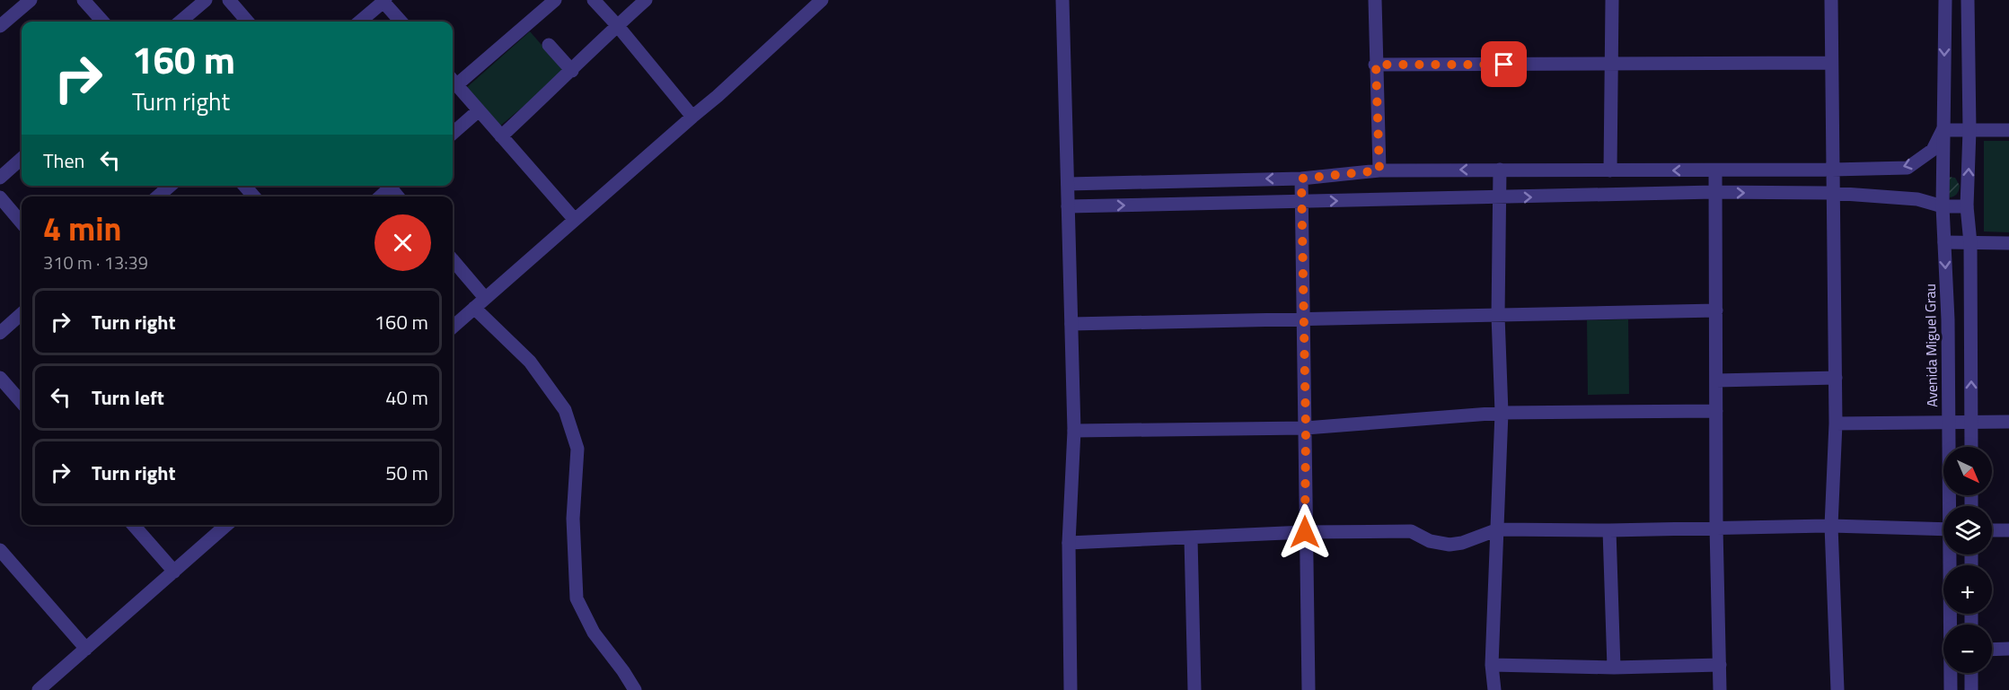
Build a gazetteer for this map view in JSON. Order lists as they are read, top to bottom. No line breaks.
{"streets":{"street":["Avenida Miguel Grau"]},"north":"bottom right","page":{"turn":["160 m","Turn right"],"then":"Then","heading":["4 min","310 m · 13:39"],"list":[{"name":"Turn right","value":"160 m"},{"name":"Turn left","value":"40 m"},{"name":"Turn right","value":"50 m"}],"map_buttons":["+","−"]}}
